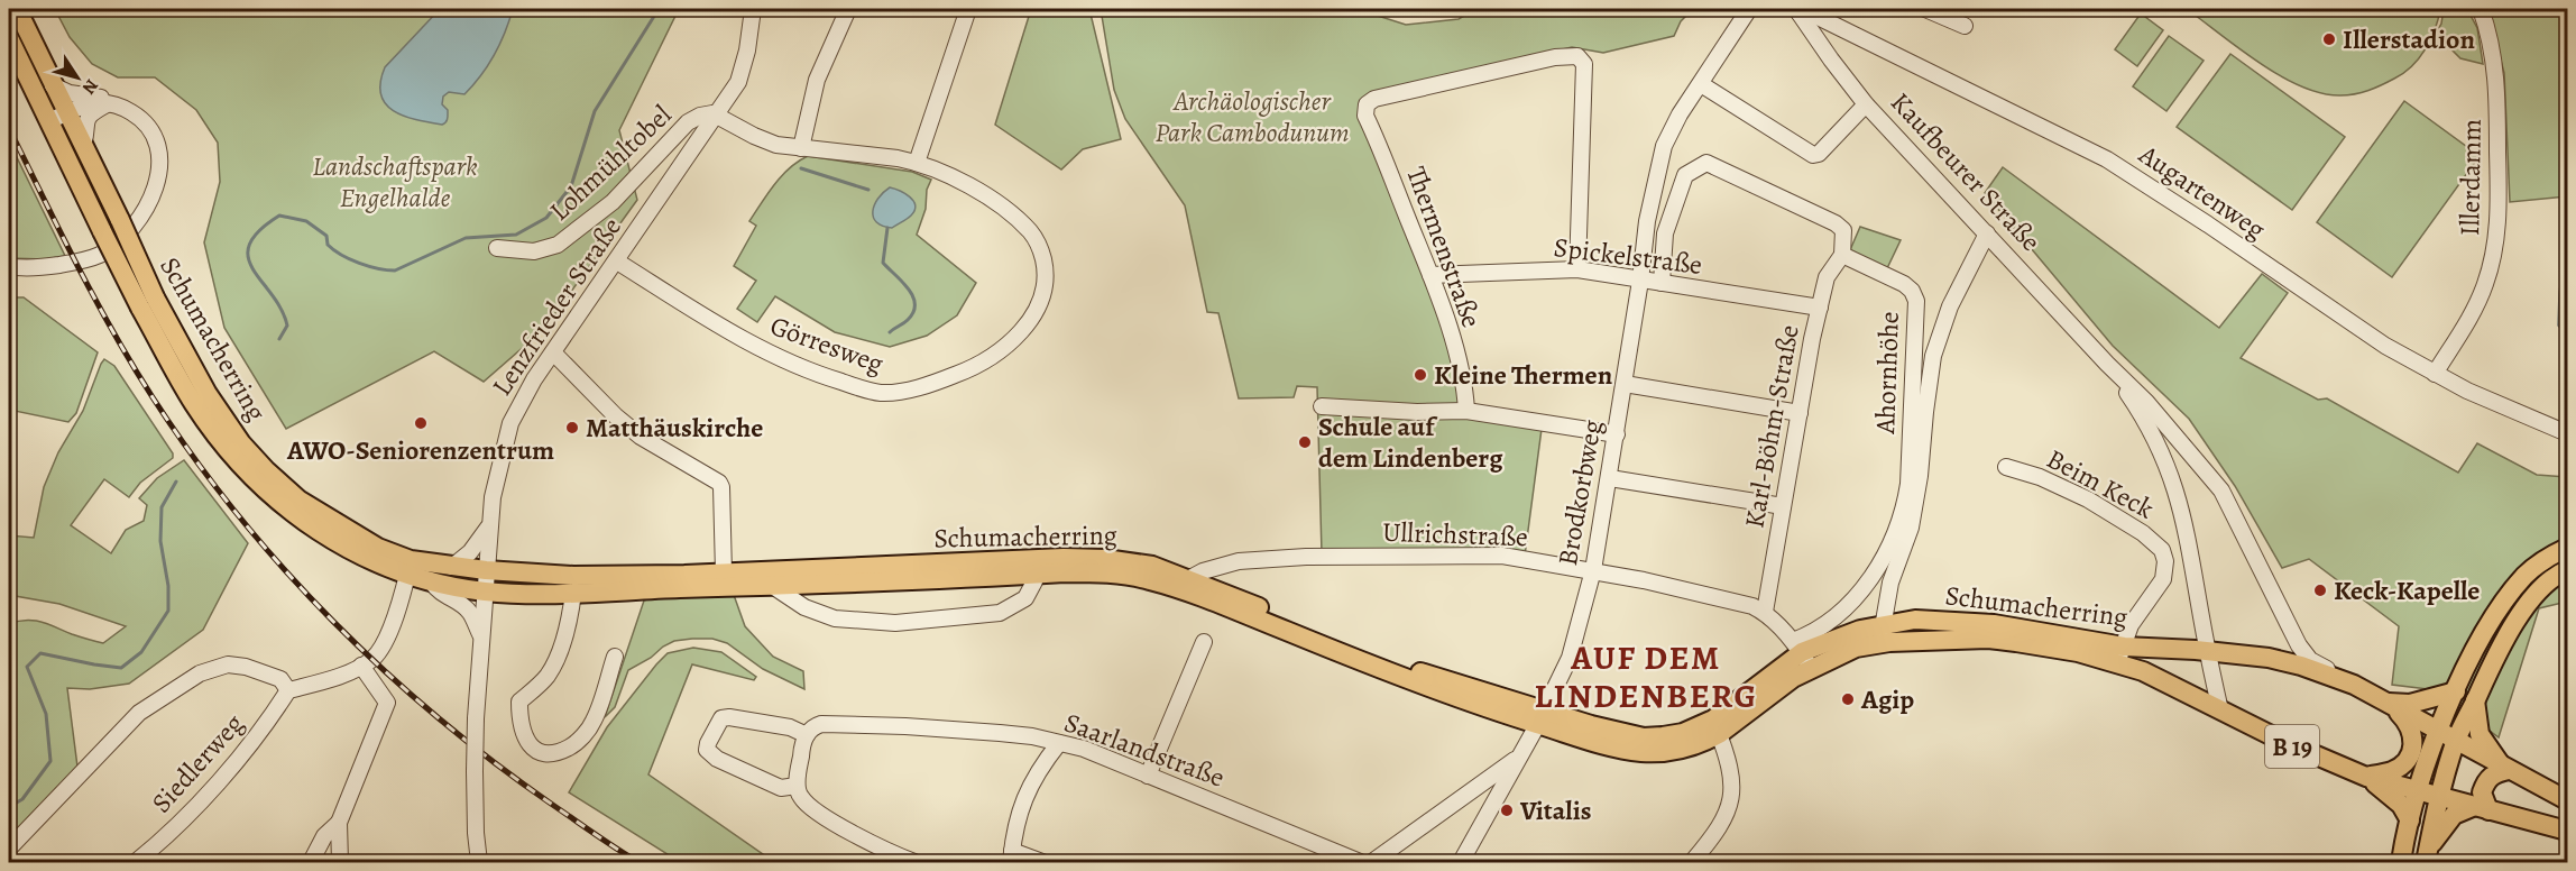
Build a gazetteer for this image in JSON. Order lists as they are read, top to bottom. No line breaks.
{"streets":{"main road":["Schumacherring","B 19"],"street":["Lohmühltobel","Kaufbeurer Straße","Illerdamm","Augartenweg","Thermenstraße","Spickelstraße","Lenzfrieder Straße","Görresweg","Ahornhöhe","Karl-Böhm-Straße","Beim Keck","Brodkorbweg","Ullrichstraße","Saarlandstraße","Siedlerweg"]},"crossings":[["Lohmühltobel","Lenzfrieder Straße"],["Lohmühltobel","Görresweg"],["Kaufbeurer Straße","Augartenweg"],["Kaufbeurer Straße","Schumacherring"],["Illerdamm","Augartenweg"],["Thermenstraße","Spickelstraße"],["Spickelstraße","Karl-Böhm-Straße"],["Spickelstraße","Brodkorbweg"],["Lenzfrieder Straße","Schumacherring"],["Lenzfrieder Straße","Görresweg"],["Schumacherring","Ahornhöhe"],["Schumacherring","Beim Keck"],["Schumacherring","Brodkorbweg"],["Schumacherring","Ullrichstraße"],["Schumacherring","B 19"],["Ahornhöhe","Karl-Böhm-Straße"],["Ahornhöhe","Ullrichstraße"],["Karl-Böhm-Straße","Ullrichstraße"],["Brodkorbweg","Ullrichstraße"]],"districts":["AUF DEM LINDENBERG"],"parks":["Archäologischer Park Cambodunum","Landschaftspark Engelhalde"],"places":["Illerstadion","Kleine Thermen","AWO-Seniorenzentrum","Matthäuskirche","Schule auf dem Lindenberg","Keck-Kapelle","Agip","Vitalis"],"north":"bottom right"}
